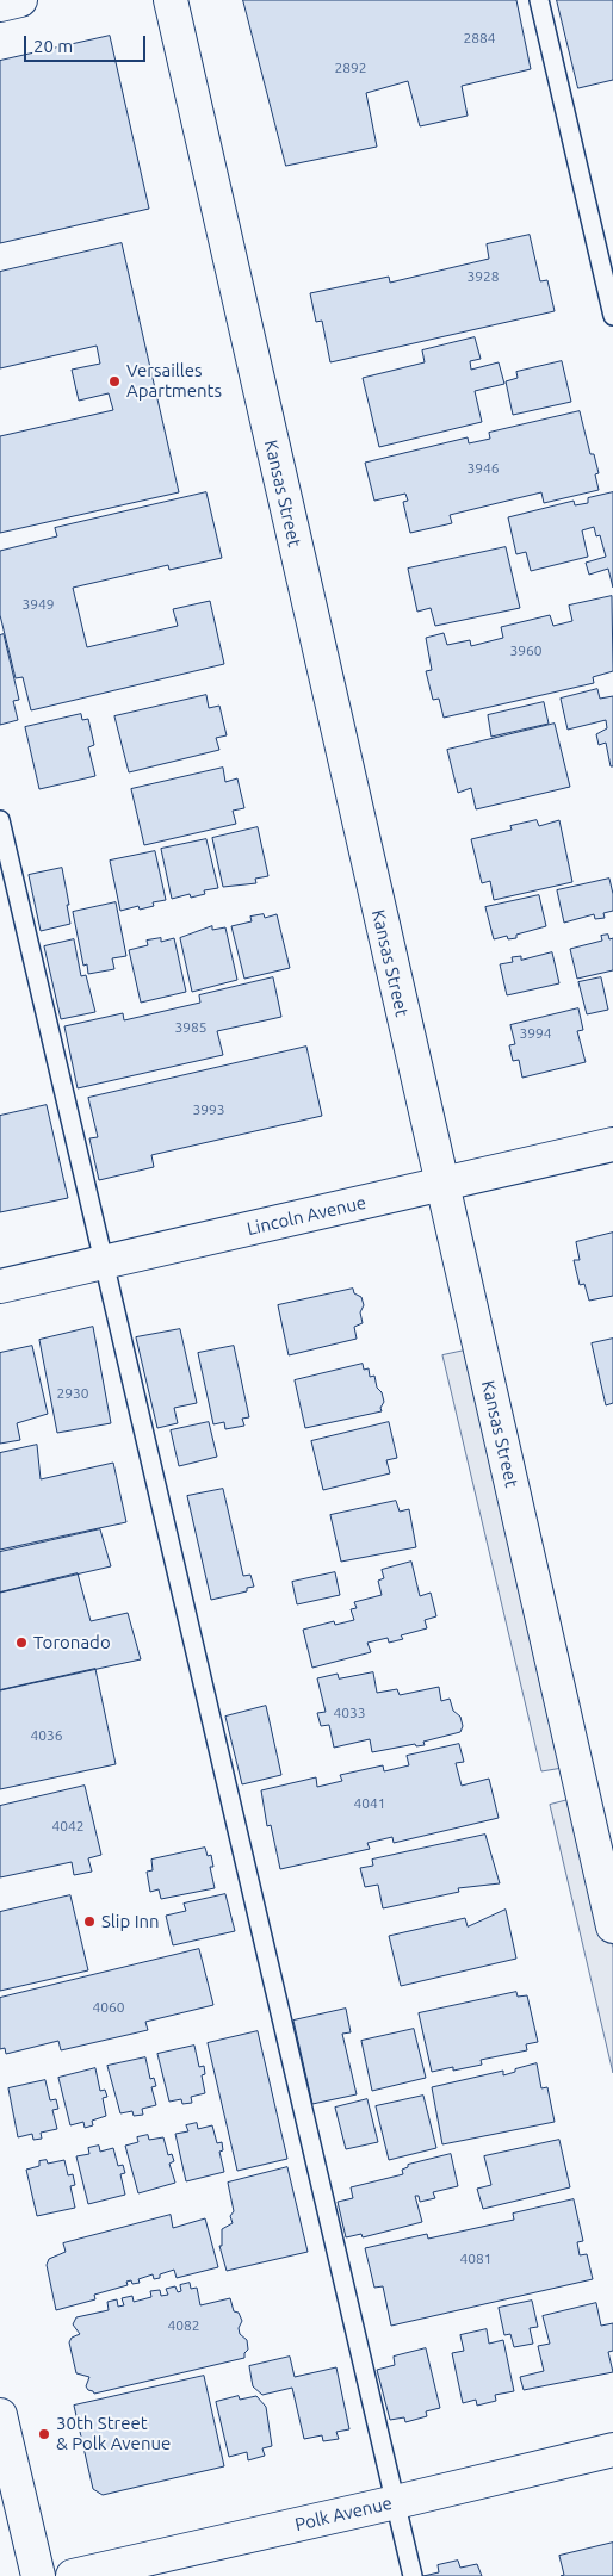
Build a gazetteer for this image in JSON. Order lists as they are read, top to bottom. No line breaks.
{"streets":{"street":["Kansas Street","Lincoln Avenue","Polk Avenue"]},"crossings":[["Kansas Street","Lincoln Avenue"]],"places":["Versailles Apartments","Toronado","Slip Inn","30th Street & Polk Avenue"],"house_numbers":["2884","2892","3928","3946","3949","3960","3985","3994","3993","2930","4033","4036","4041","4042","4060","4081","4082"],"scale_bar":"20 m"}
